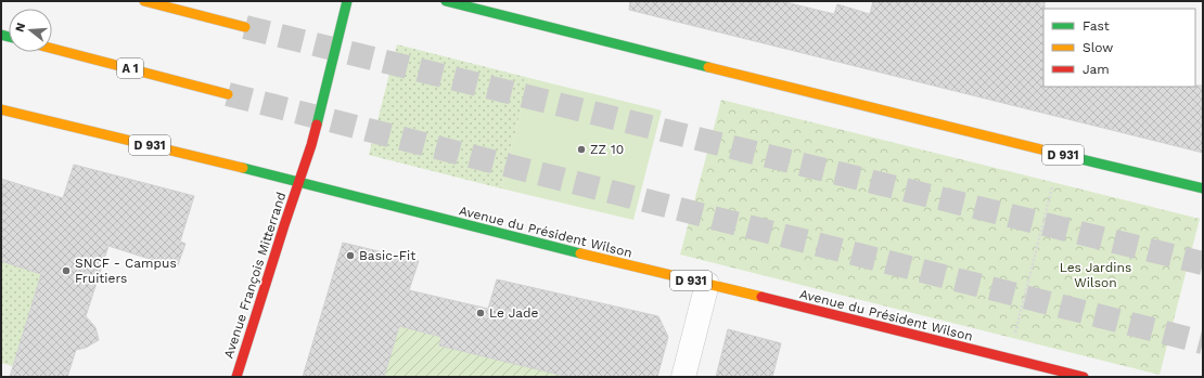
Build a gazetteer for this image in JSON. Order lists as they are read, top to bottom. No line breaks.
{"streets":{"main road":["A 1","D 931","Avenue du Président Wilson","Avenue François Mitterrand"]},"crossings":[["Avenue du Président Wilson","Avenue François Mitterrand"]],"parks":["Les Jardins Wilson"],"places":["ZZ 10","Basic-Fit","SNCF - Campus Fruitiers","Le Jade"],"legend":["Fast","Slow","Jam"],"north":"left"}
